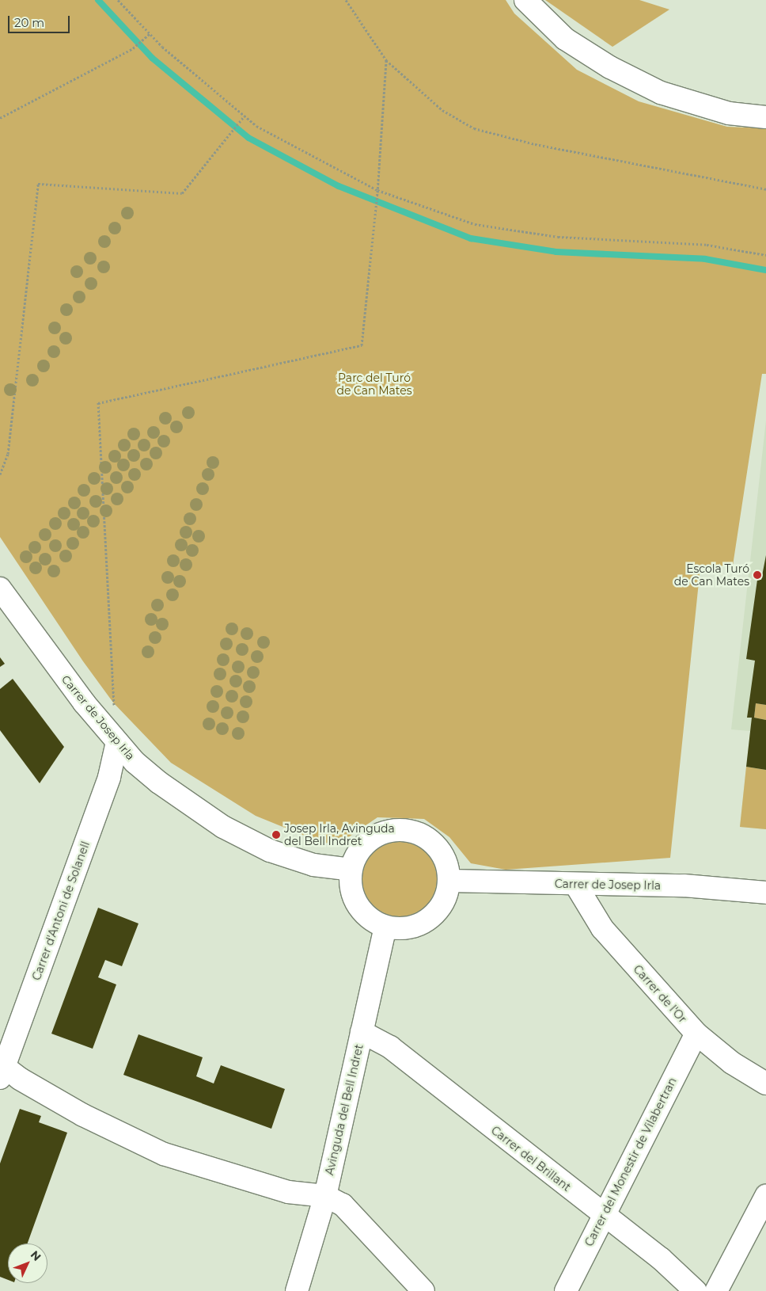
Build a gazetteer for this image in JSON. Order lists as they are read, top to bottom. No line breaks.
{"streets":{"street":["Carrer de Josep Irla","Carrer d'Antoni de Solanell","Carrer de l'Or","Avinguda del Bell Indret","Carrer del Brillant","Carrer del Monestir de Vilabertran"]},"crossings":[["Carrer de Josep Irla","Carrer d'Antoni de Solanell"],["Carrer de Josep Irla","Carrer de l'Or"],["Carrer de Josep Irla","Avinguda del Bell Indret"],["Carrer de l'Or","Carrer del Monestir de Vilabertran"],["Avinguda del Bell Indret","Carrer del Brillant"],["Carrer del Brillant","Carrer del Monestir de Vilabertran"]],"parks":["Parc del Turó de Can Mates"],"places":["Escola Turó de Can Mates","Josep Irla, Avinguda del Bell Indret"],"scale_bar":"20 m","north":"top right"}
